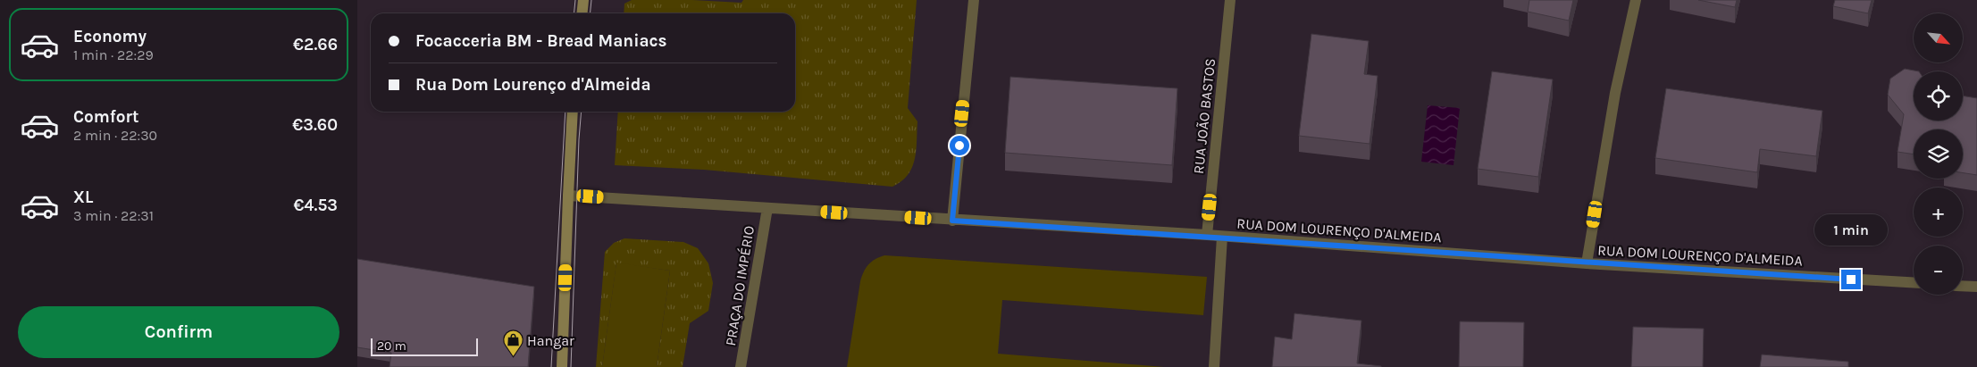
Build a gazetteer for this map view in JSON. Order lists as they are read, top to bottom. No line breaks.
{"streets":{"street":["RUA JOÃO BASTOS","RUA DOM LOURENÇO D'ALMEIDA","PRAÇA DO IMPÉRIO"]},"crossings":[["RUA JOÃO BASTOS","RUA DOM LOURENÇO D'ALMEIDA"],["RUA DOM LOURENÇO D'ALMEIDA","PRAÇA DO IMPÉRIO"]],"places":{"shop":["Hangar"]},"scale_bar":"20 m","north":"bottom right","page":{"list":[{"name":"Economy","note":"1 min · 22:29","value":"€2.66"},{"name":"Comfort","note":"2 min · 22:30","value":"€3.60"},{"name":"XL","note":"3 min · 22:31","value":"€4.53"}],"map_buttons":["+","−"],"banner":["Focacceria BM - Bread Maniacs","Rua Dom Lourenço d'Almeida"],"bubble":"1 min","buttons":"Confirm","scale":"20 m"}}
